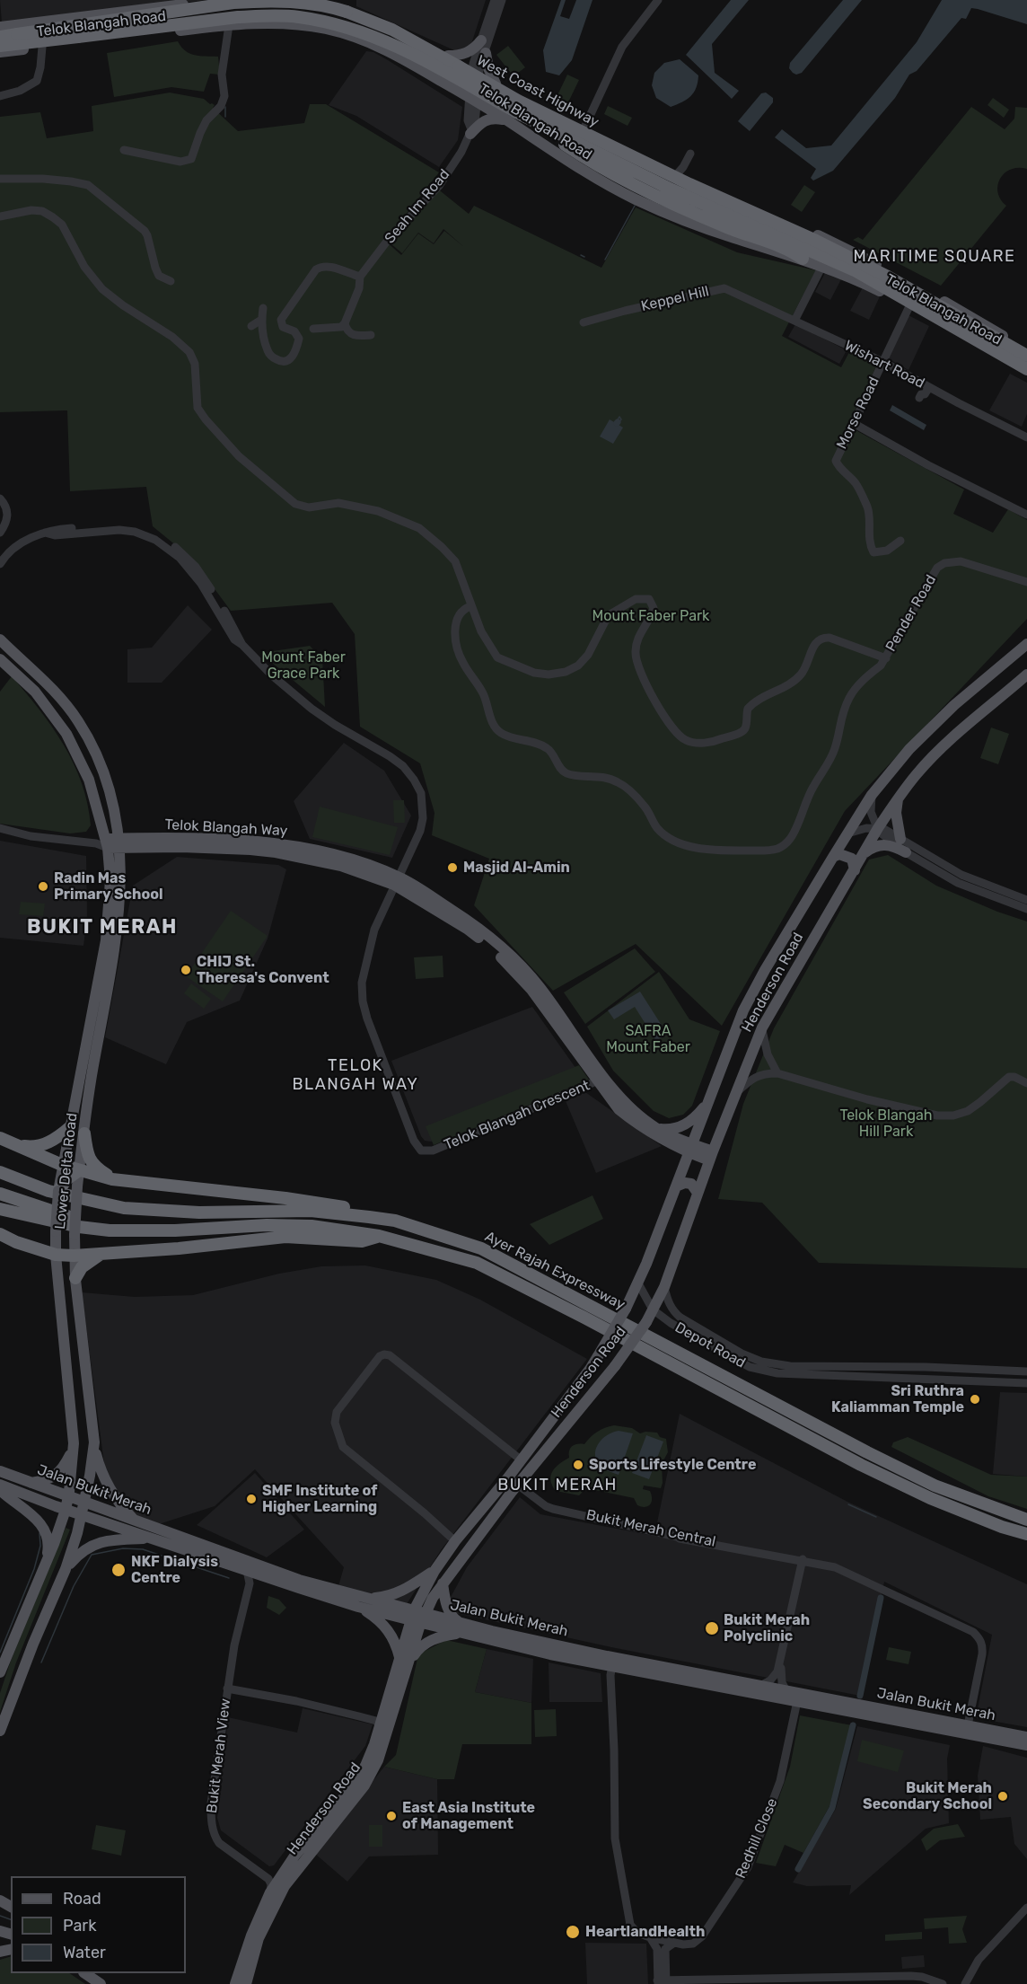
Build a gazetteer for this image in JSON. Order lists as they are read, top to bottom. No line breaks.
{"streets":{"highway":["West Coast Highway","Ayer Rajah Expressway"],"main road":["Telok Blangah Road","Telok Blangah Way","Henderson Road","Lower Delta Road","Jalan Bukit Merah"],"street":["Seah Im Road","Keppel Hill","Wishart Road","Morse Road","Pender Road","Telok Blangah Crescent","Depot Road","Bukit Merah Central","Bukit Merah View","Redhill Close"]},"crossings":[["Telok Blangah Road","West Coast Highway"],["Telok Blangah Road","Morse Road"],["Keppel Hill","Wishart Road"],["Wishart Road","Morse Road"],["Telok Blangah Way","Henderson Road"],["Telok Blangah Way","Telok Blangah Crescent"],["Telok Blangah Way","Lower Delta Road"],["Henderson Road","Depot Road"],["Henderson Road","Jalan Bukit Merah"],["Henderson Road","Bukit Merah Central"],["Henderson Road","Bukit Merah View"],["Lower Delta Road","Jalan Bukit Merah"],["Jalan Bukit Merah","Bukit Merah Central"],["Jalan Bukit Merah","Bukit Merah View"],["Jalan Bukit Merah","Redhill Close"]],"districts":["MARITIME SQUARE","BUKIT MERAH","TELOK BLANGAH WAY","BUKIT MERAH"],"parks":["Mount Faber Park","Mount Faber Grace Park","SAFRA Mount Faber","Telok Blangah Hill Park"],"places":["Masjid Al-Amin","Radin Mas Primary School","CHIJ St. Theresa's Convent","Sri Ruthra Kaliamman Temple","Sports Lifestyle Centre","SMF Institute of Higher Learning","NKF Dialysis Centre","Bukit Merah Polyclinic","Bukit Merah Secondary School","East Asia Institute of Management","HeartlandHealth"],"legend":["Road","Park","Water"]}
